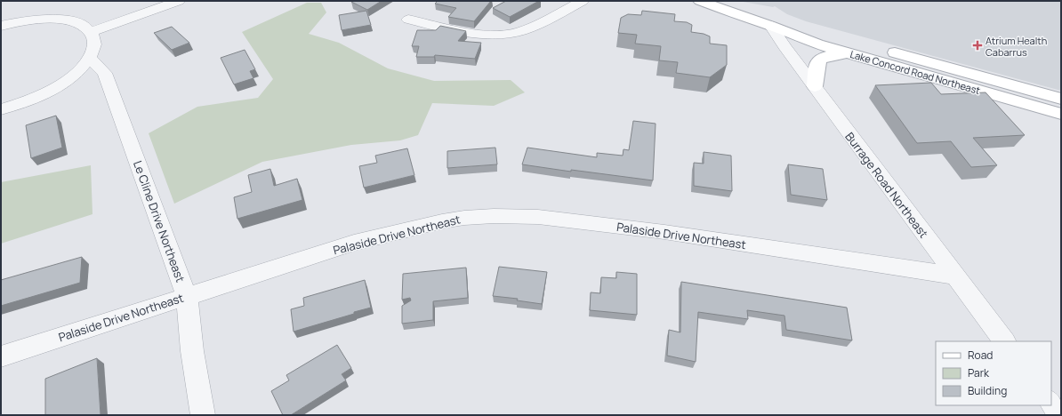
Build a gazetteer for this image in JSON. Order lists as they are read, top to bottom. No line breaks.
{"streets":{"main road":["Lake Concord Road Northeast"],"street":["Burrage Road Northeast","Le Cline Drive Northeast","Palaside Drive Northeast"]},"crossings":[["Lake Concord Road Northeast","Burrage Road Northeast"],["Burrage Road Northeast","Palaside Drive Northeast"],["Le Cline Drive Northeast","Palaside Drive Northeast"]],"places":{"health":["Atrium Health Cabarrus"]},"legend":["Road","Park","Building"]}
